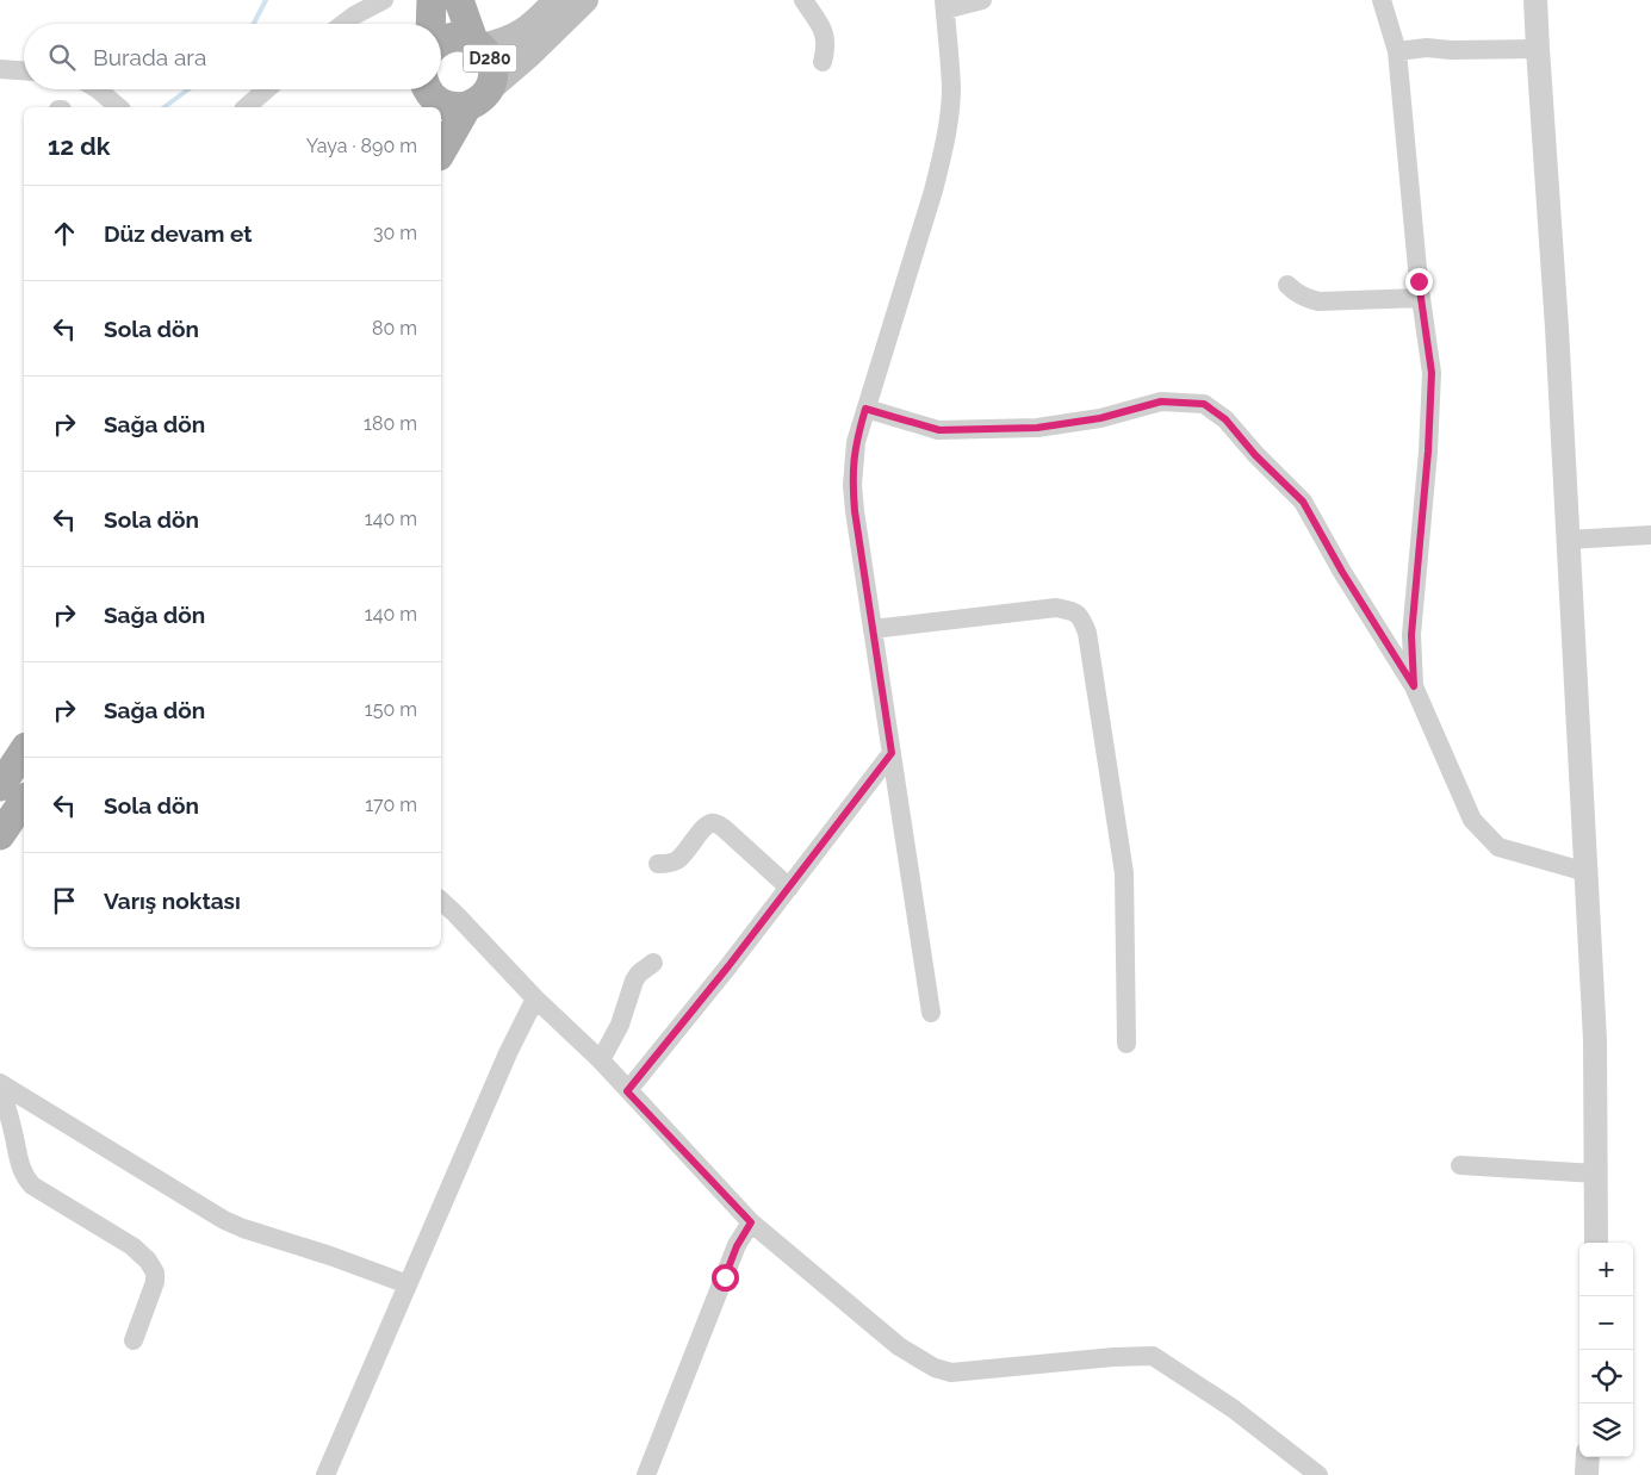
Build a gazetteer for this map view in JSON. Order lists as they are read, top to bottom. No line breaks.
{"streets":{"main road":["D280"]},"page":{"search":"Burada ara","heading":["12 dk","Yaya · 890 m"],"list":[["Düz devam et","30 m"],["Sola dön","80 m"],["Sağa dön","180 m"],["Sola dön","140 m"],["Sağa dön","140 m"],["Sağa dön","150 m"],["Sola dön","170 m"],"Varış noktası"],"map_buttons":["+","−"]}}
